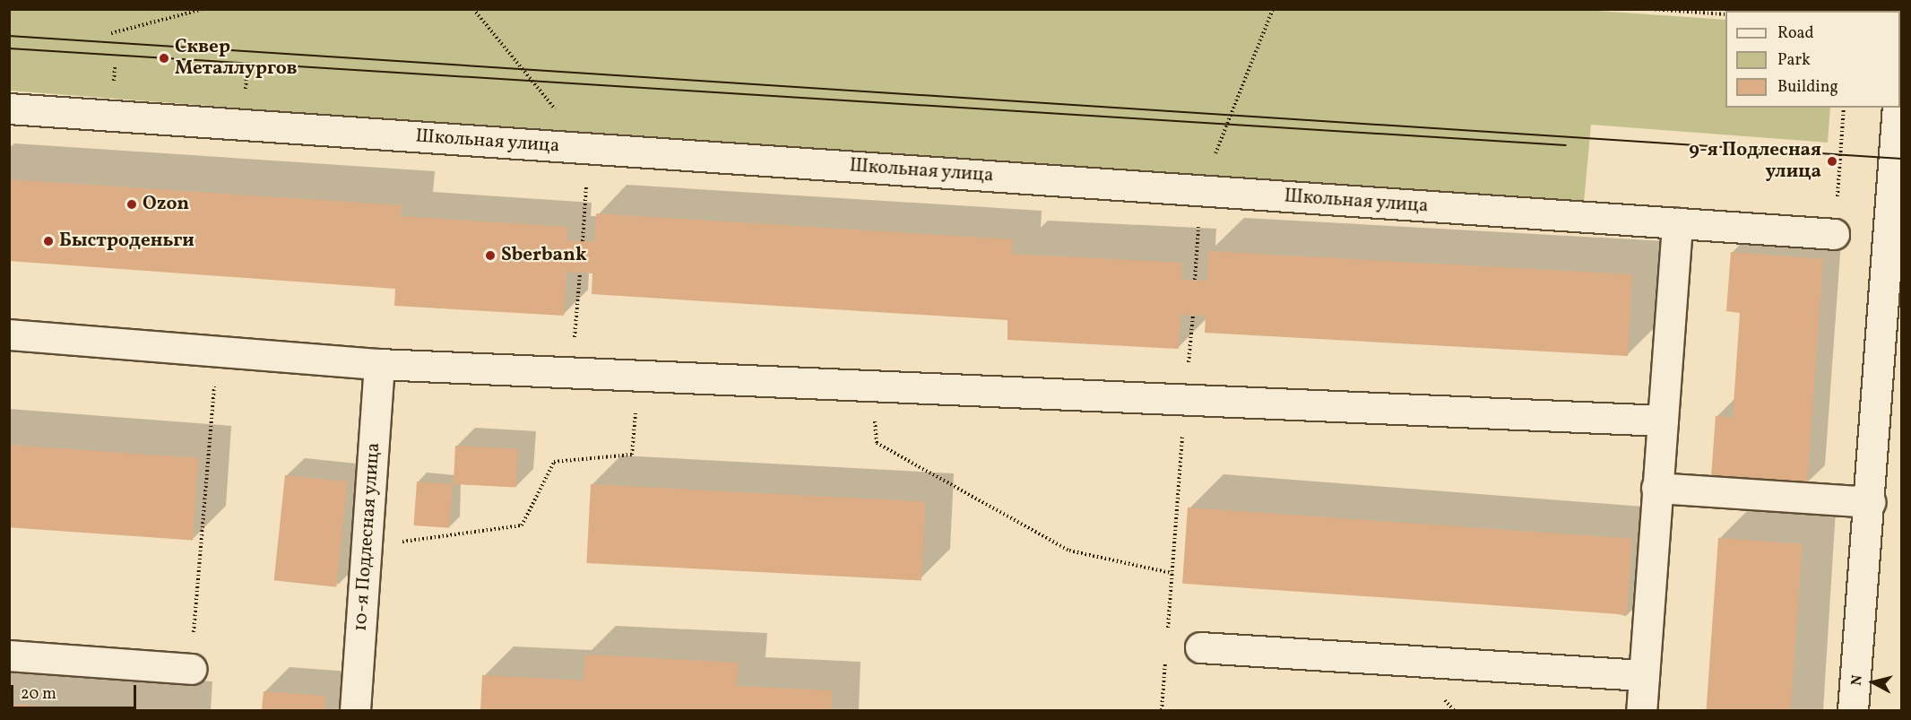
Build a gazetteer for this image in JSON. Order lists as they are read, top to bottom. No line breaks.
{"streets":{"street":["Школьная улица","10-я Подлесная улица"]},"places":["Сквер Металлургов","9-я Подлесная улица","Ozon","Быстроденьги","Sberbank"],"legend":["Road","Park","Building"],"scale_bar":"20 m","north":"left"}
